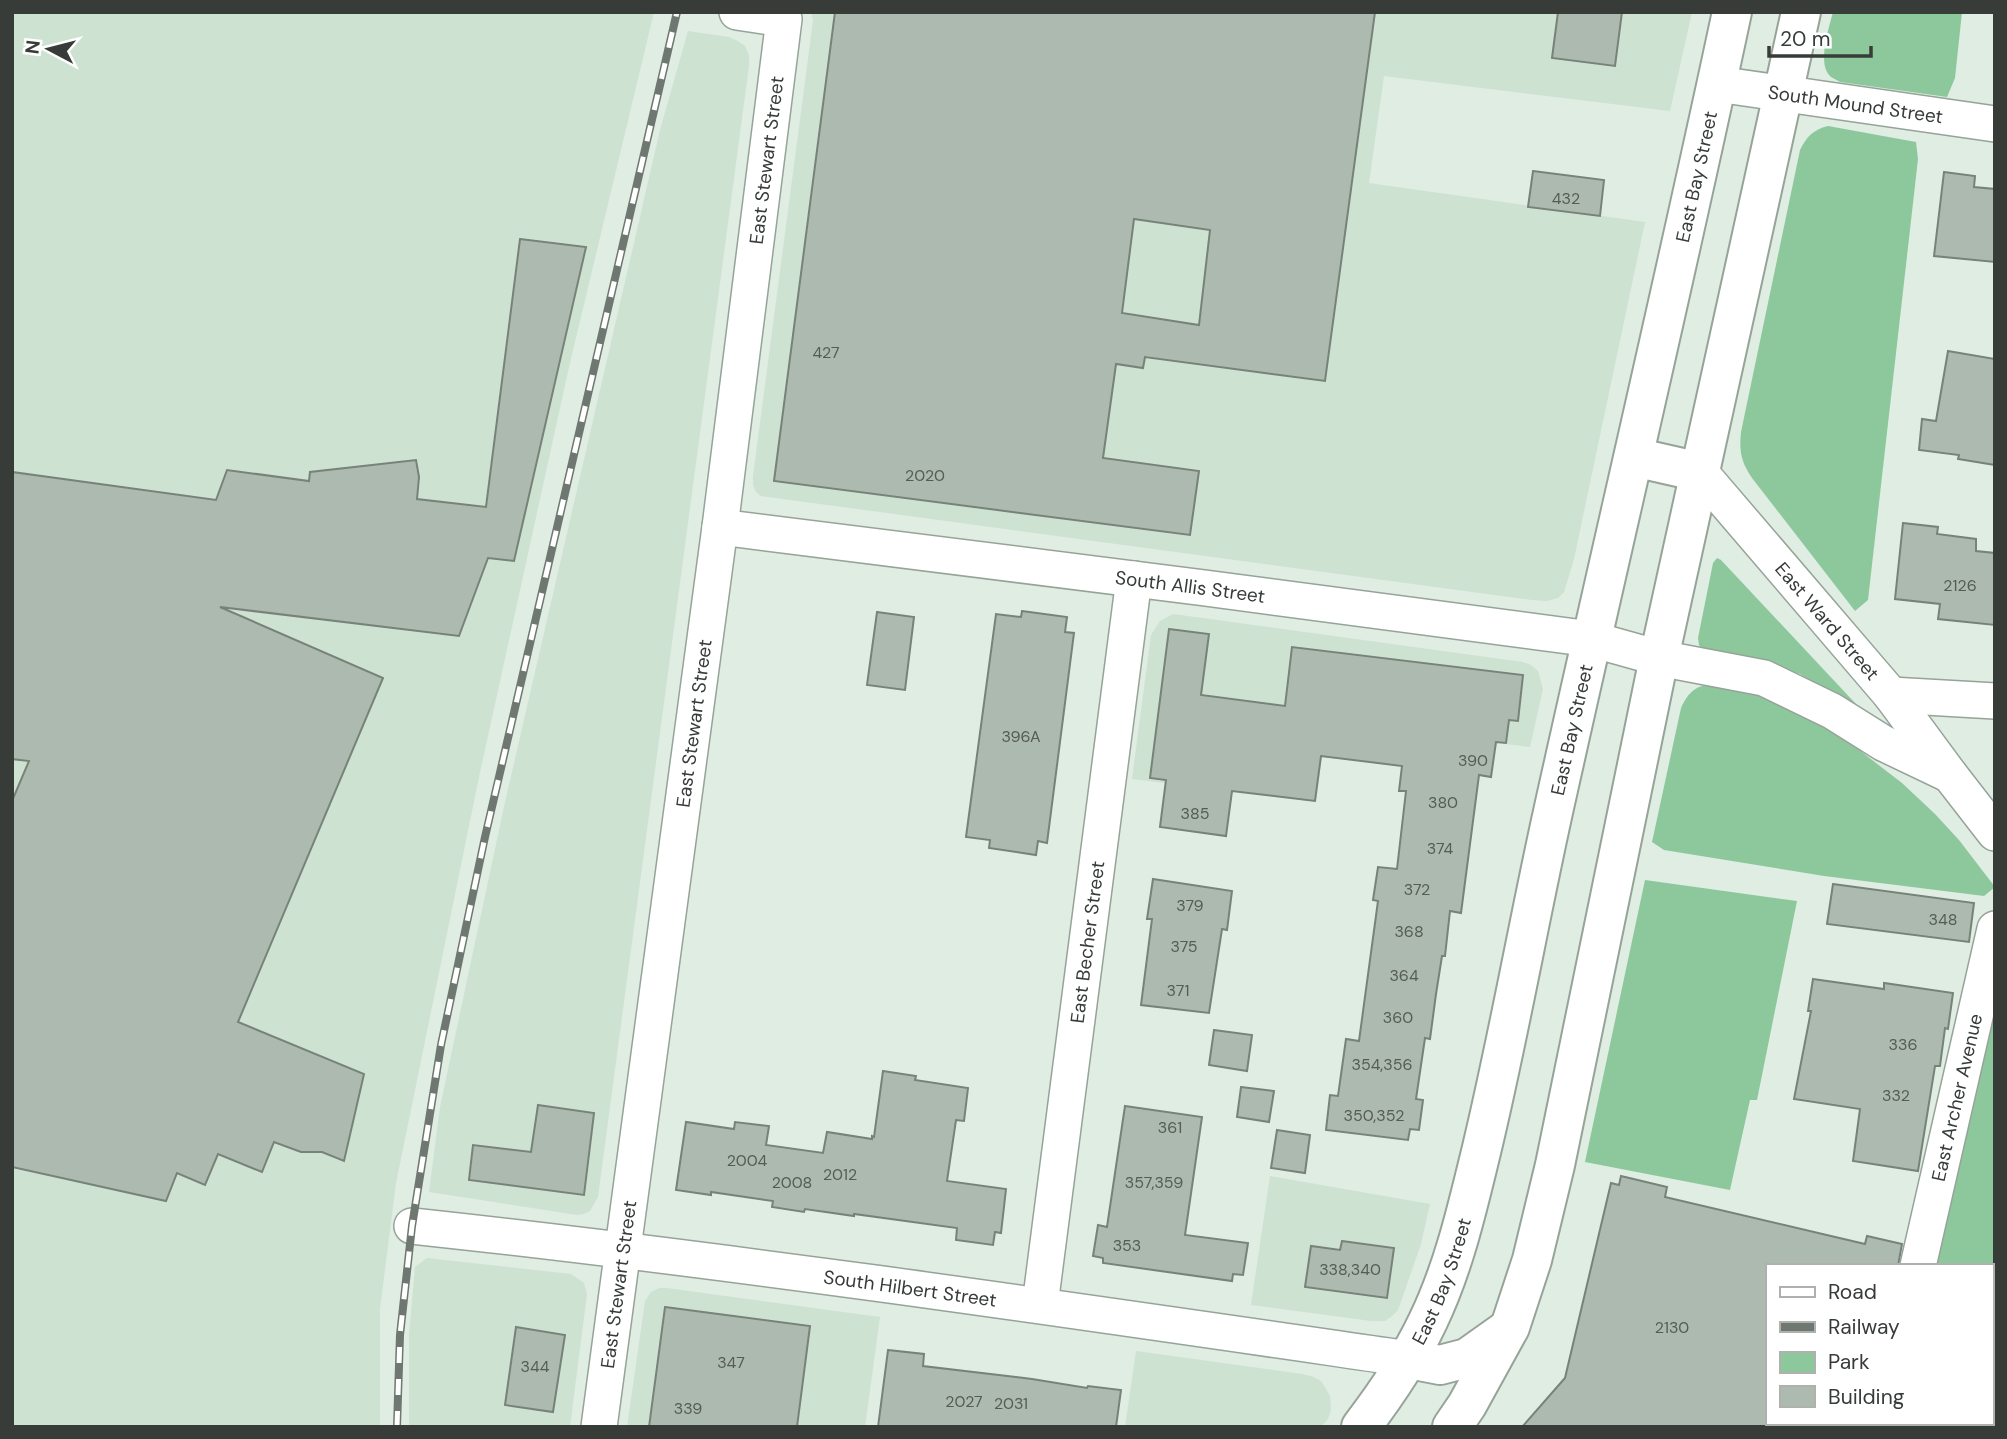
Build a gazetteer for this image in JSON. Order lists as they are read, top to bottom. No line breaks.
{"streets":{"main road":["East Bay Street"],"street":["South Mound Street","East Stewart Street","South Allis Street","East Ward Street","East Becher Street","East Archer Avenue","South Hilbert Street"]},"crossings":[["South Mound Street","East Bay Street"],["East Stewart Street","South Allis Street"],["East Stewart Street","South Hilbert Street"],["East Bay Street","South Allis Street"],["East Bay Street","South Hilbert Street"],["South Allis Street","East Ward Street"],["South Allis Street","East Becher Street"],["East Becher Street","South Hilbert Street"]],"house_numbers":["432","427","2020","2126","396A","390","380","385","374","372","379","348","368","375","364","371","360","336","354,356","332","350,352","361","2004","2012","2008","357,359","353","338,340","2130","347","344","2027","2031","339"],"legend":["Road","Railway","Park","Building"],"scale_bar":"20 m","north":"left"}
